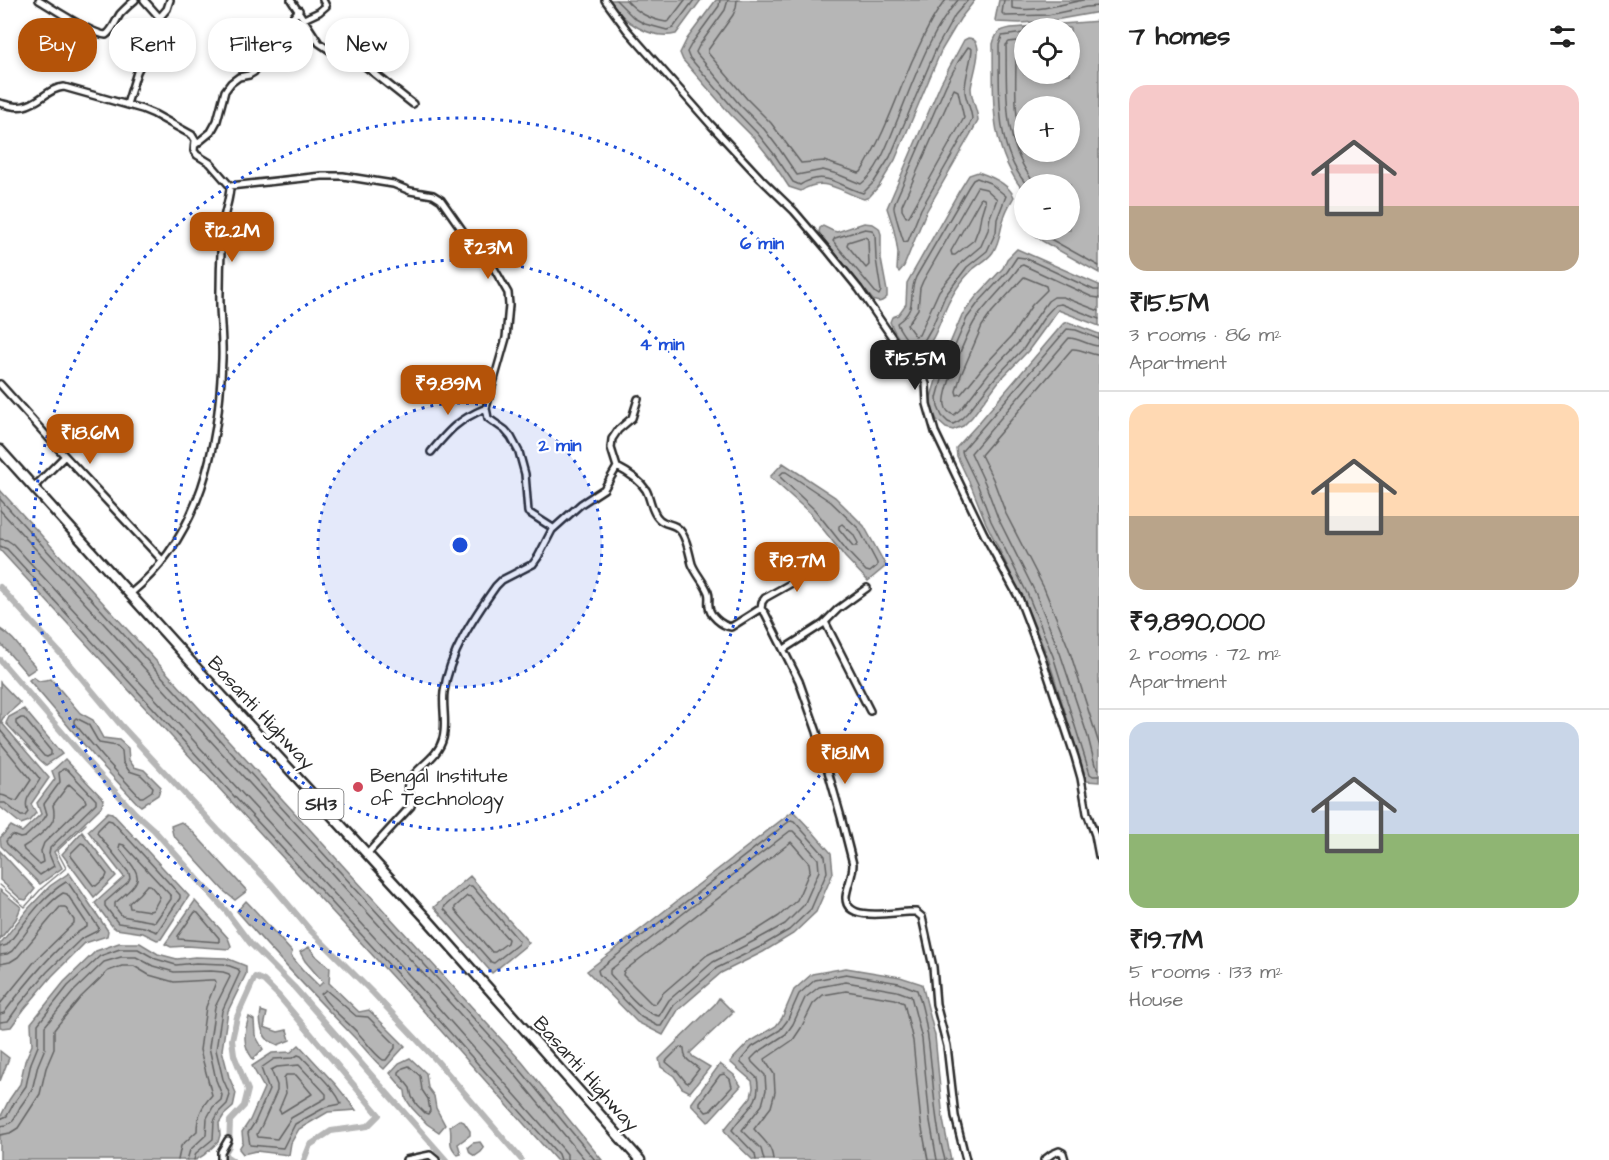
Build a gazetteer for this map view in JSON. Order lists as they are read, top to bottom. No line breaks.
{"streets":{"main road":["Basanti Highway","SH3"]},"places":["Bengal Institute of Technology"],"page":{"heading":"7 homes","map_buttons":["+","−"],"chip":["Buy","Rent","Filters","New"],"list":[{"name":"₹15.5M","note":"3 rooms · 86 m² · Apartment"},{"name":"₹9,890,000","note":"2 rooms · 72 m² · Apartment"},{"name":"₹19.7M","note":"5 rooms · 133 m² · House"}],"price":["₹12.2M","₹23M","₹15.5M","₹9.89M","₹18.6M","₹19.7M","₹18.1M"]},"rings":["6 min","4 min","2 min"]}
